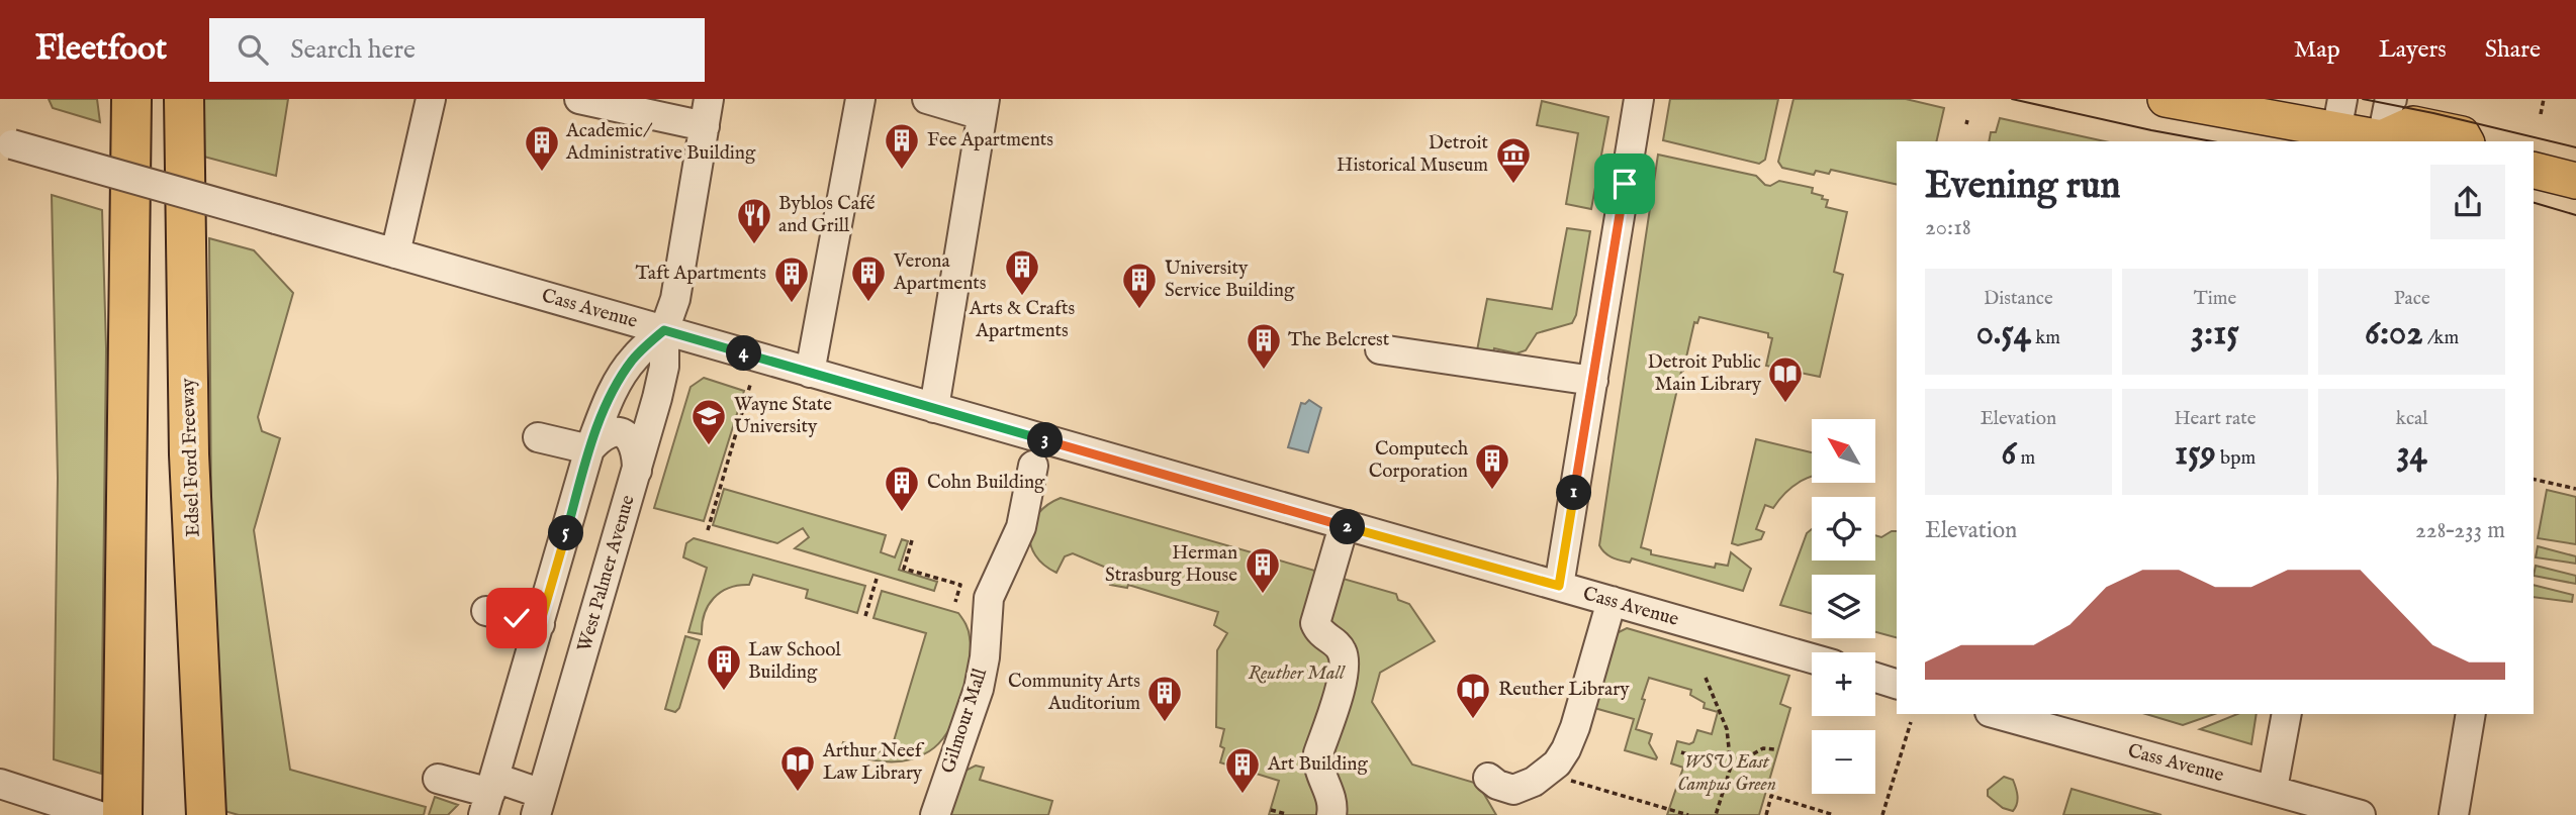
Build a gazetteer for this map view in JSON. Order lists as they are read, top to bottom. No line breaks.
{"streets":{"highway":["Edsel Ford Freeway"],"street":["Cass Avenue","West Palmer Avenue","Gilmour Mall"]},"crossings":[["Cass Avenue","West Palmer Avenue"]],"parks":["Reuther Mall","WSU East Campus Green"],"places":{"building":["Fee Apartments","Academic/ Administrative Building","Arts & Crafts Apartments","Verona Apartments","Taft Apartments","University Service Building","The Belcrest","Computech Corporation","Cohn Building","Herman Strasburg House","Law School Building","Community Arts Auditorium","Art Building"],"museum":["Detroit Historical Museum"],"restaurant":["Byblos Café and Grill"],"library":["Detroit Public Main Library","Reuther Library","Arthur Neef Law Library"],"school or university":["Wayne State University"]},"north":"top left","page":{"header":"Fleetfoot","search":"Search here","nav":["Map","Layers","Share"],"heading":["Evening run","20:18"],"stats":[["Distance","0.54 km"],["Time","3:15"],["Pace","6:02 /km"],["Elevation","6 m"],["Heart rate","159 bpm"],["kcal","34"]],"pins":["4","3","1","2","5"],"map_buttons":["+","−"],"chart":["Elevation","228–233 m"]}}
